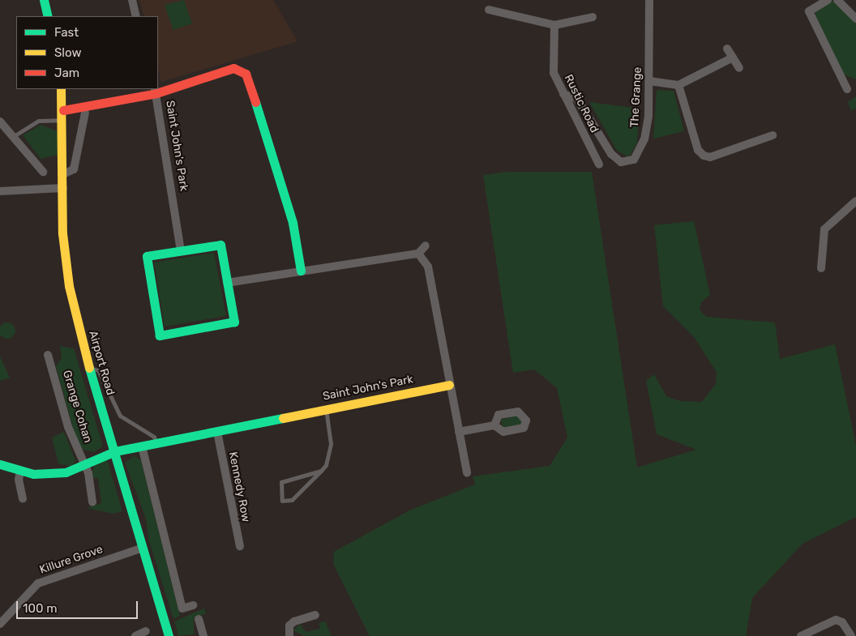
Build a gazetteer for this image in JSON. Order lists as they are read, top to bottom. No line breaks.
{"streets":{"street":["The Grange","Rustic Road","Saint John's Park","Airport Road","Grange Cohan","Kennedy Row","Killure Grove"]},"crossings":[["The Grange","Rustic Road"],["Saint John's Park","Airport Road"],["Saint John's Park","Kennedy Row"],["Airport Road","Killure Grove"]],"legend":["Fast","Slow","Jam"],"scale_bar":"100 m"}
